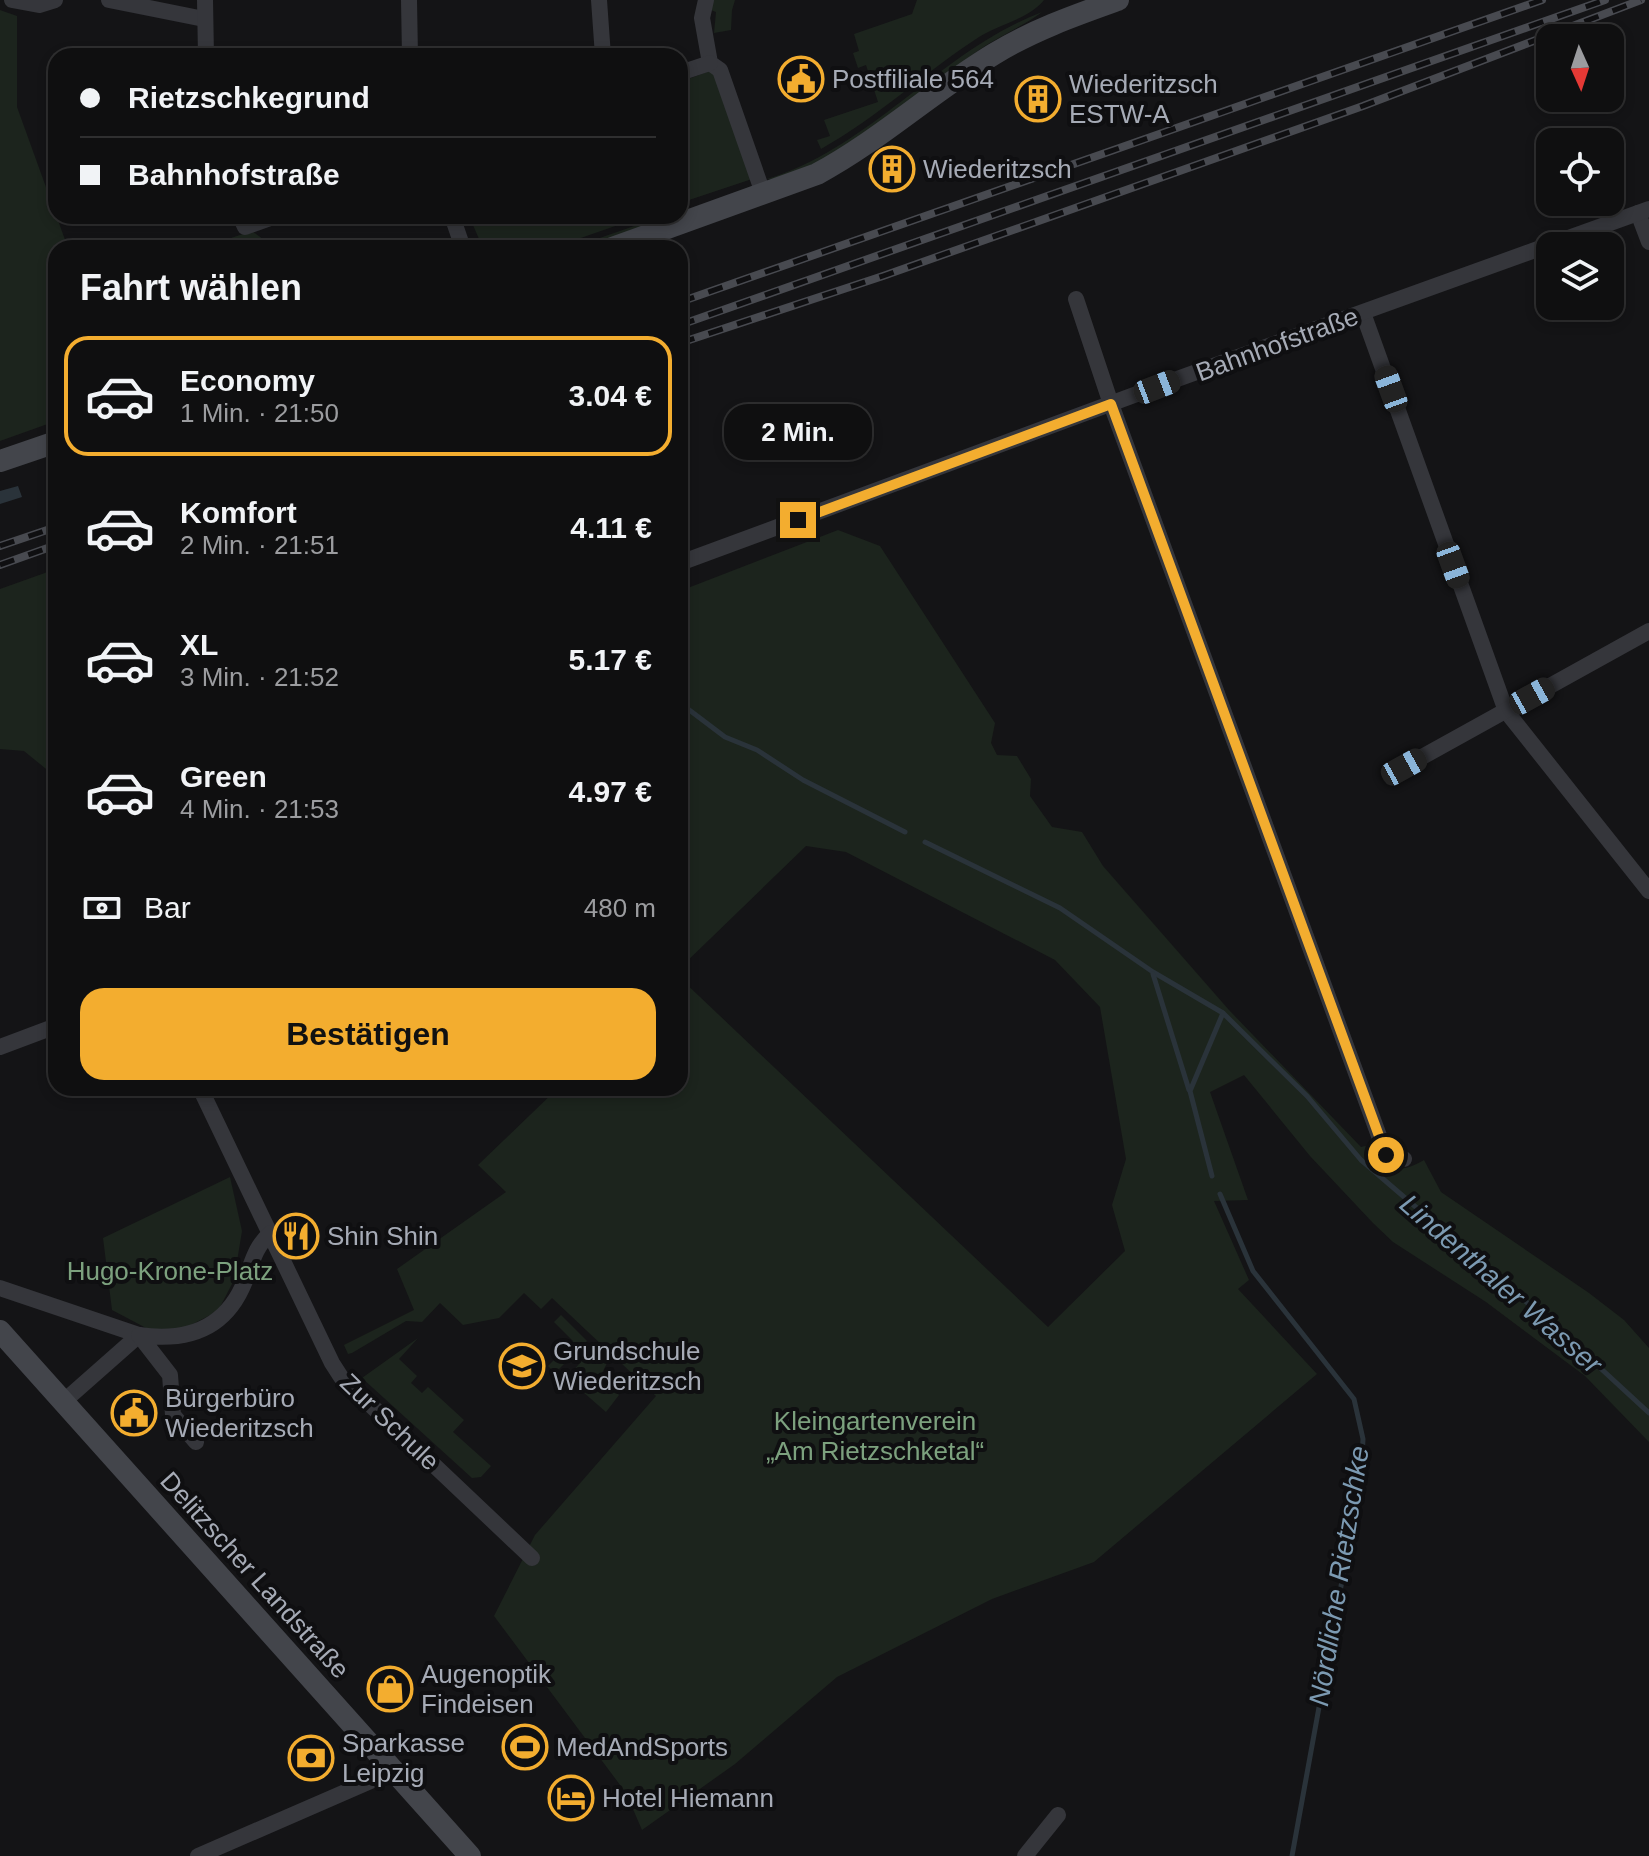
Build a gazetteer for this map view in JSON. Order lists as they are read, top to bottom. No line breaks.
{"streets":{"street":["Bahnhofstraße","Zur Schule","Delitzscher Landstraße"]},"water":["Lindenthaler Wasser","Nördliche Rietzschke"],"parks":["Hugo-Krone-Platz","Kleingartenverein „Am Rietzschketal“"],"places":{"public building":["Postfiliale 564","Bürgerbüro Wiederitzsch"],"building":["Wiederitzsch ESTW-A","Wiederitzsch"],"restaurant":["Shin Shin"],"school or university":["Grundschule Wiederitzsch"],"shop":["Augenoptik Findeisen"],"sports":["MedAndSports"],"bank":["Sparkasse Leipzig"],"hotel":["Hotel Hiemann"]},"north":"bottom","page":{"banner":["Rietzschkegrund","Bahnhofstraße"],"heading":"Fahrt wählen","list":[{"name":"Economy","note":"1 Min. · 21:50","value":"3.04 €"},{"name":"Komfort","note":"2 Min. · 21:51","value":"4.11 €"},{"name":"XL","note":"3 Min. · 21:52","value":"5.17 €"},{"name":"Green","note":"4 Min. · 21:53","value":"4.97 €"}],"bubble":"2 Min.","pay":["Bar","480 m"],"buttons":"Bestätigen"}}
